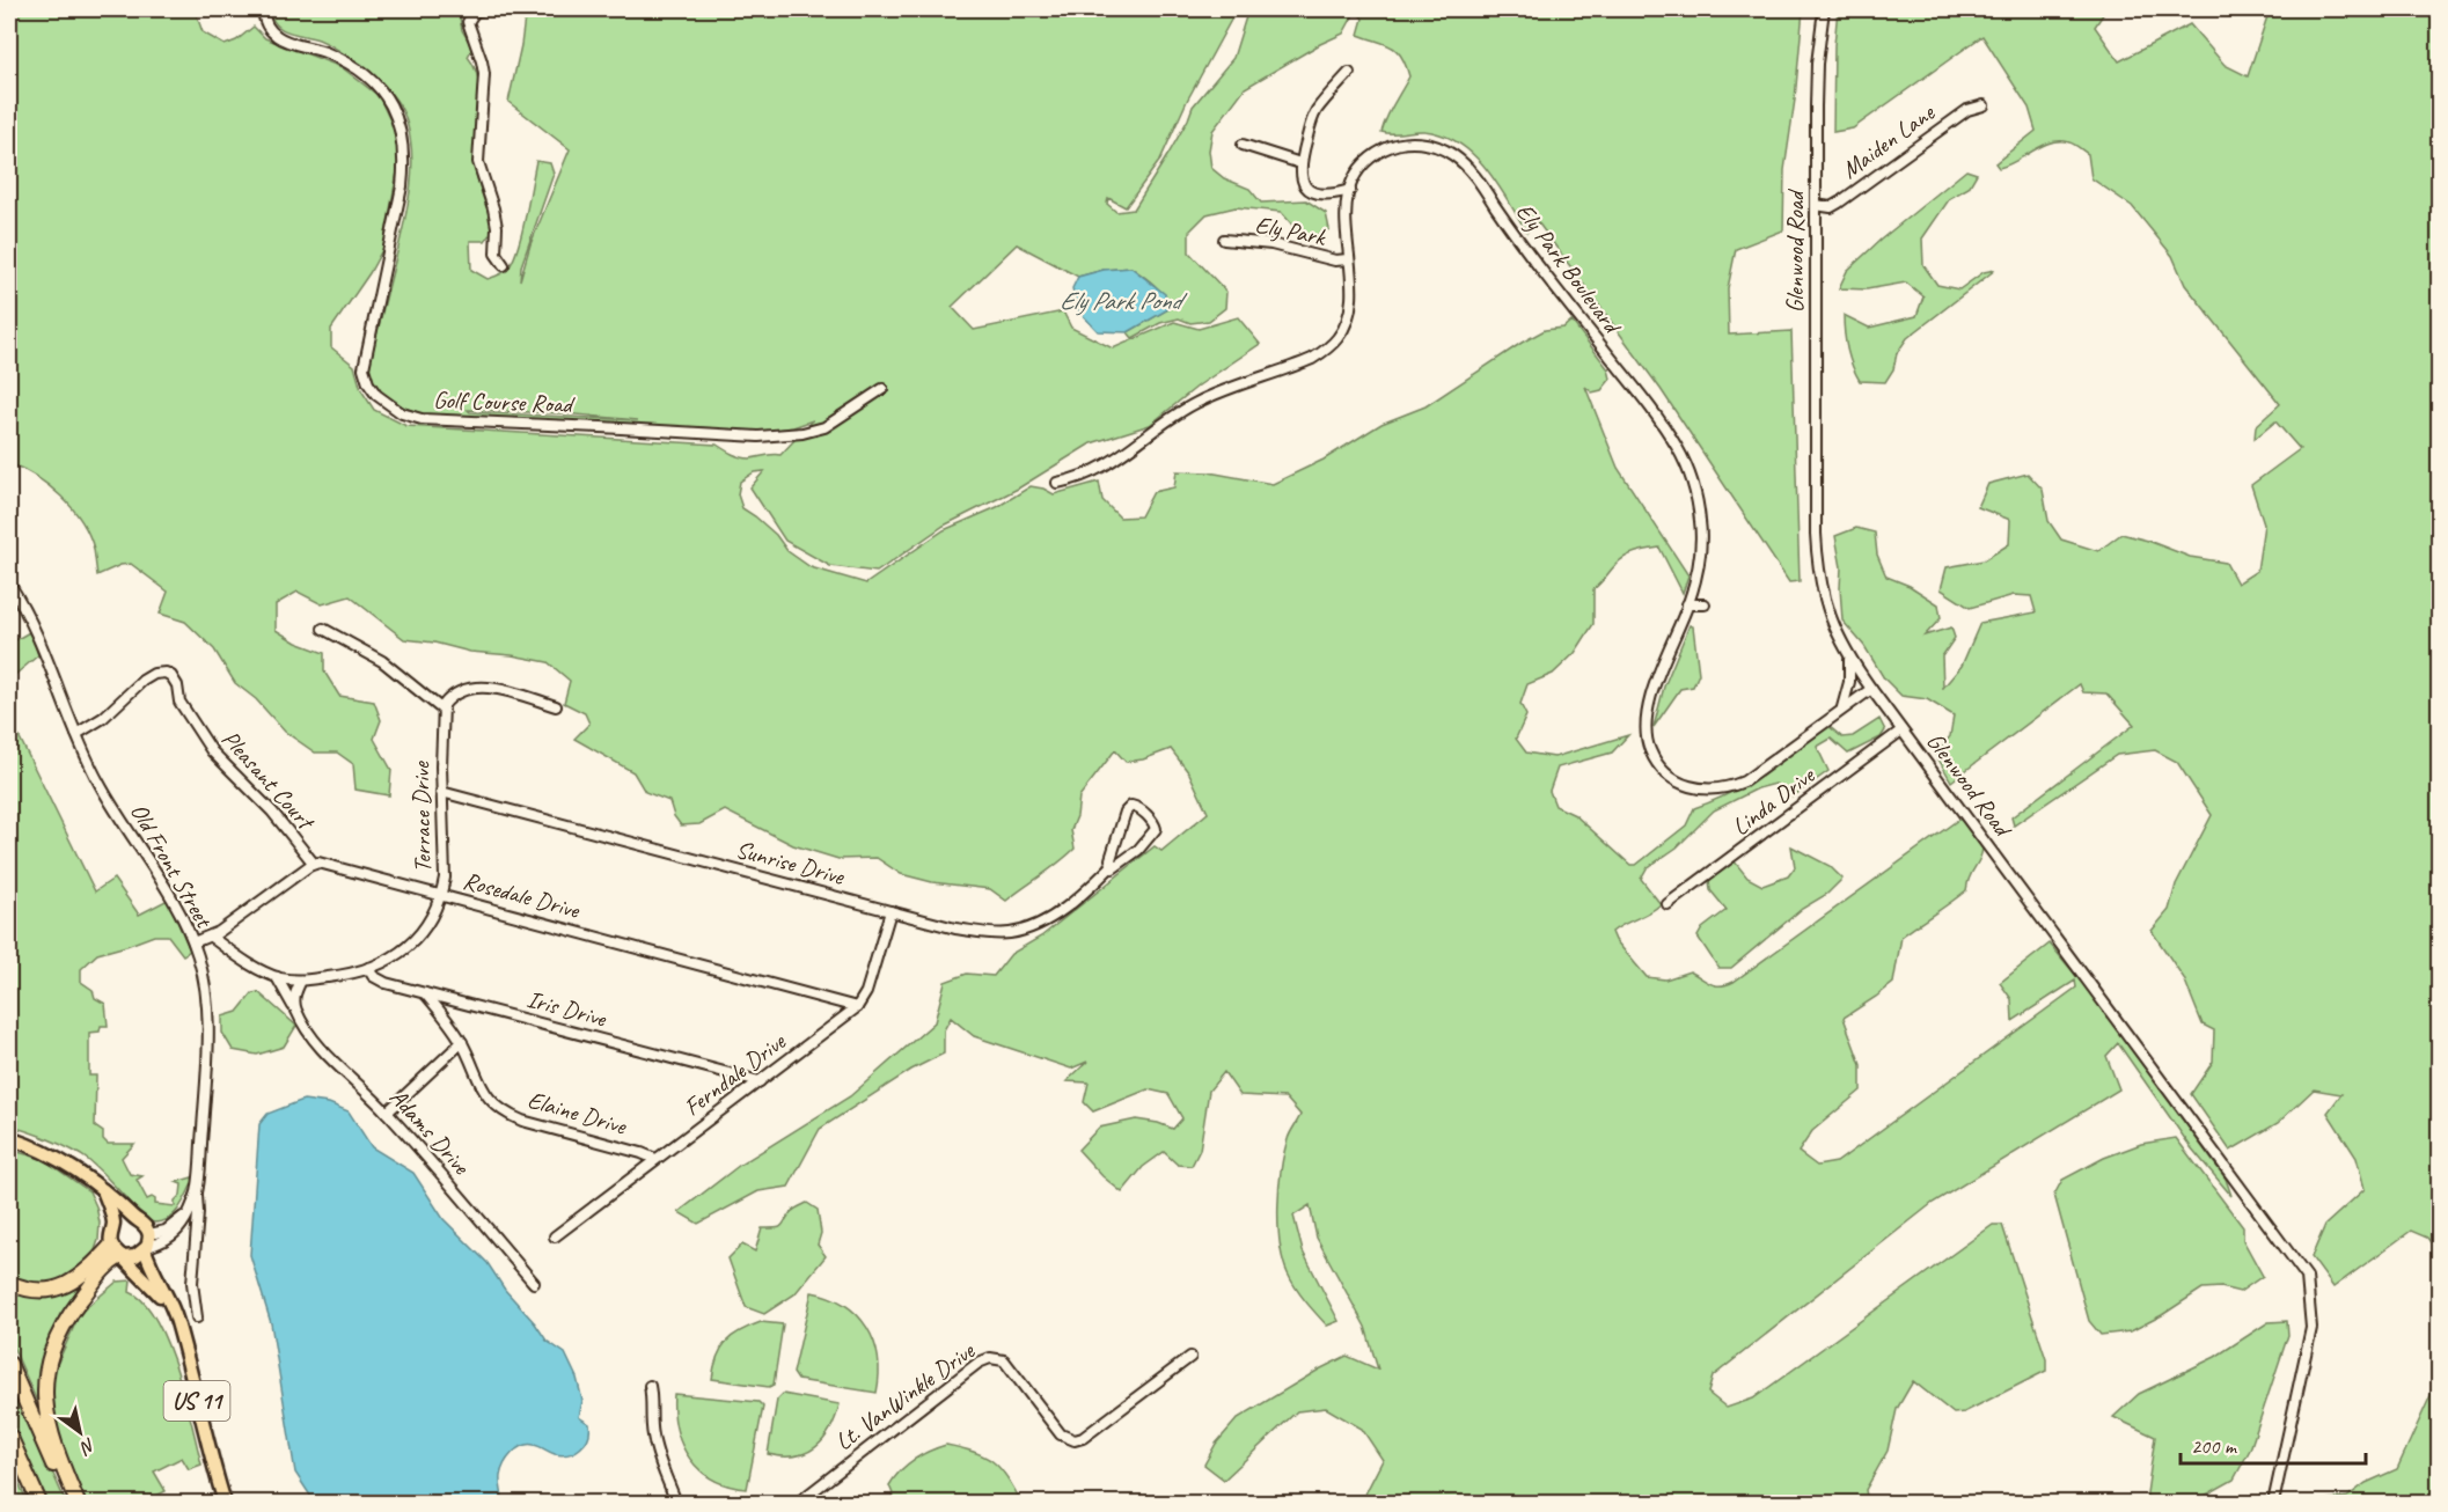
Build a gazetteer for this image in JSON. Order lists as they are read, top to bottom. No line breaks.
{"streets":{"main road":["US 11"],"street":["Maiden Lane","Ely Park","Glenwood Road","Ely Park Boulevard","Golf Course Road","Pleasant Court","Linda Drive","Terrace Drive","Sunrise Drive","Old Front Street","Rosedale Drive","Iris Drive","Ferndale Drive","Elaine Drive","Adams Drive","Lt. VanWinkle Drive"]},"crossings":[["Maiden Lane","Glenwood Road"],["Ely Park","Ely Park Boulevard"],["Glenwood Road","Ely Park Boulevard"],["Glenwood Road","Linda Drive"],["Pleasant Court","Old Front Street"],["Pleasant Court","Rosedale Drive"],["Terrace Drive","Sunrise Drive"],["Terrace Drive","Rosedale Drive"],["Terrace Drive","Iris Drive"],["Terrace Drive","Adams Drive"],["Sunrise Drive","Ferndale Drive"],["Old Front Street","US 11"],["Rosedale Drive","Ferndale Drive"],["Iris Drive","Ferndale Drive"],["Iris Drive","Elaine Drive"],["Ferndale Drive","Elaine Drive"]],"water":["Ely Park Pond"],"scale_bar":"200 m","north":"bottom right"}
